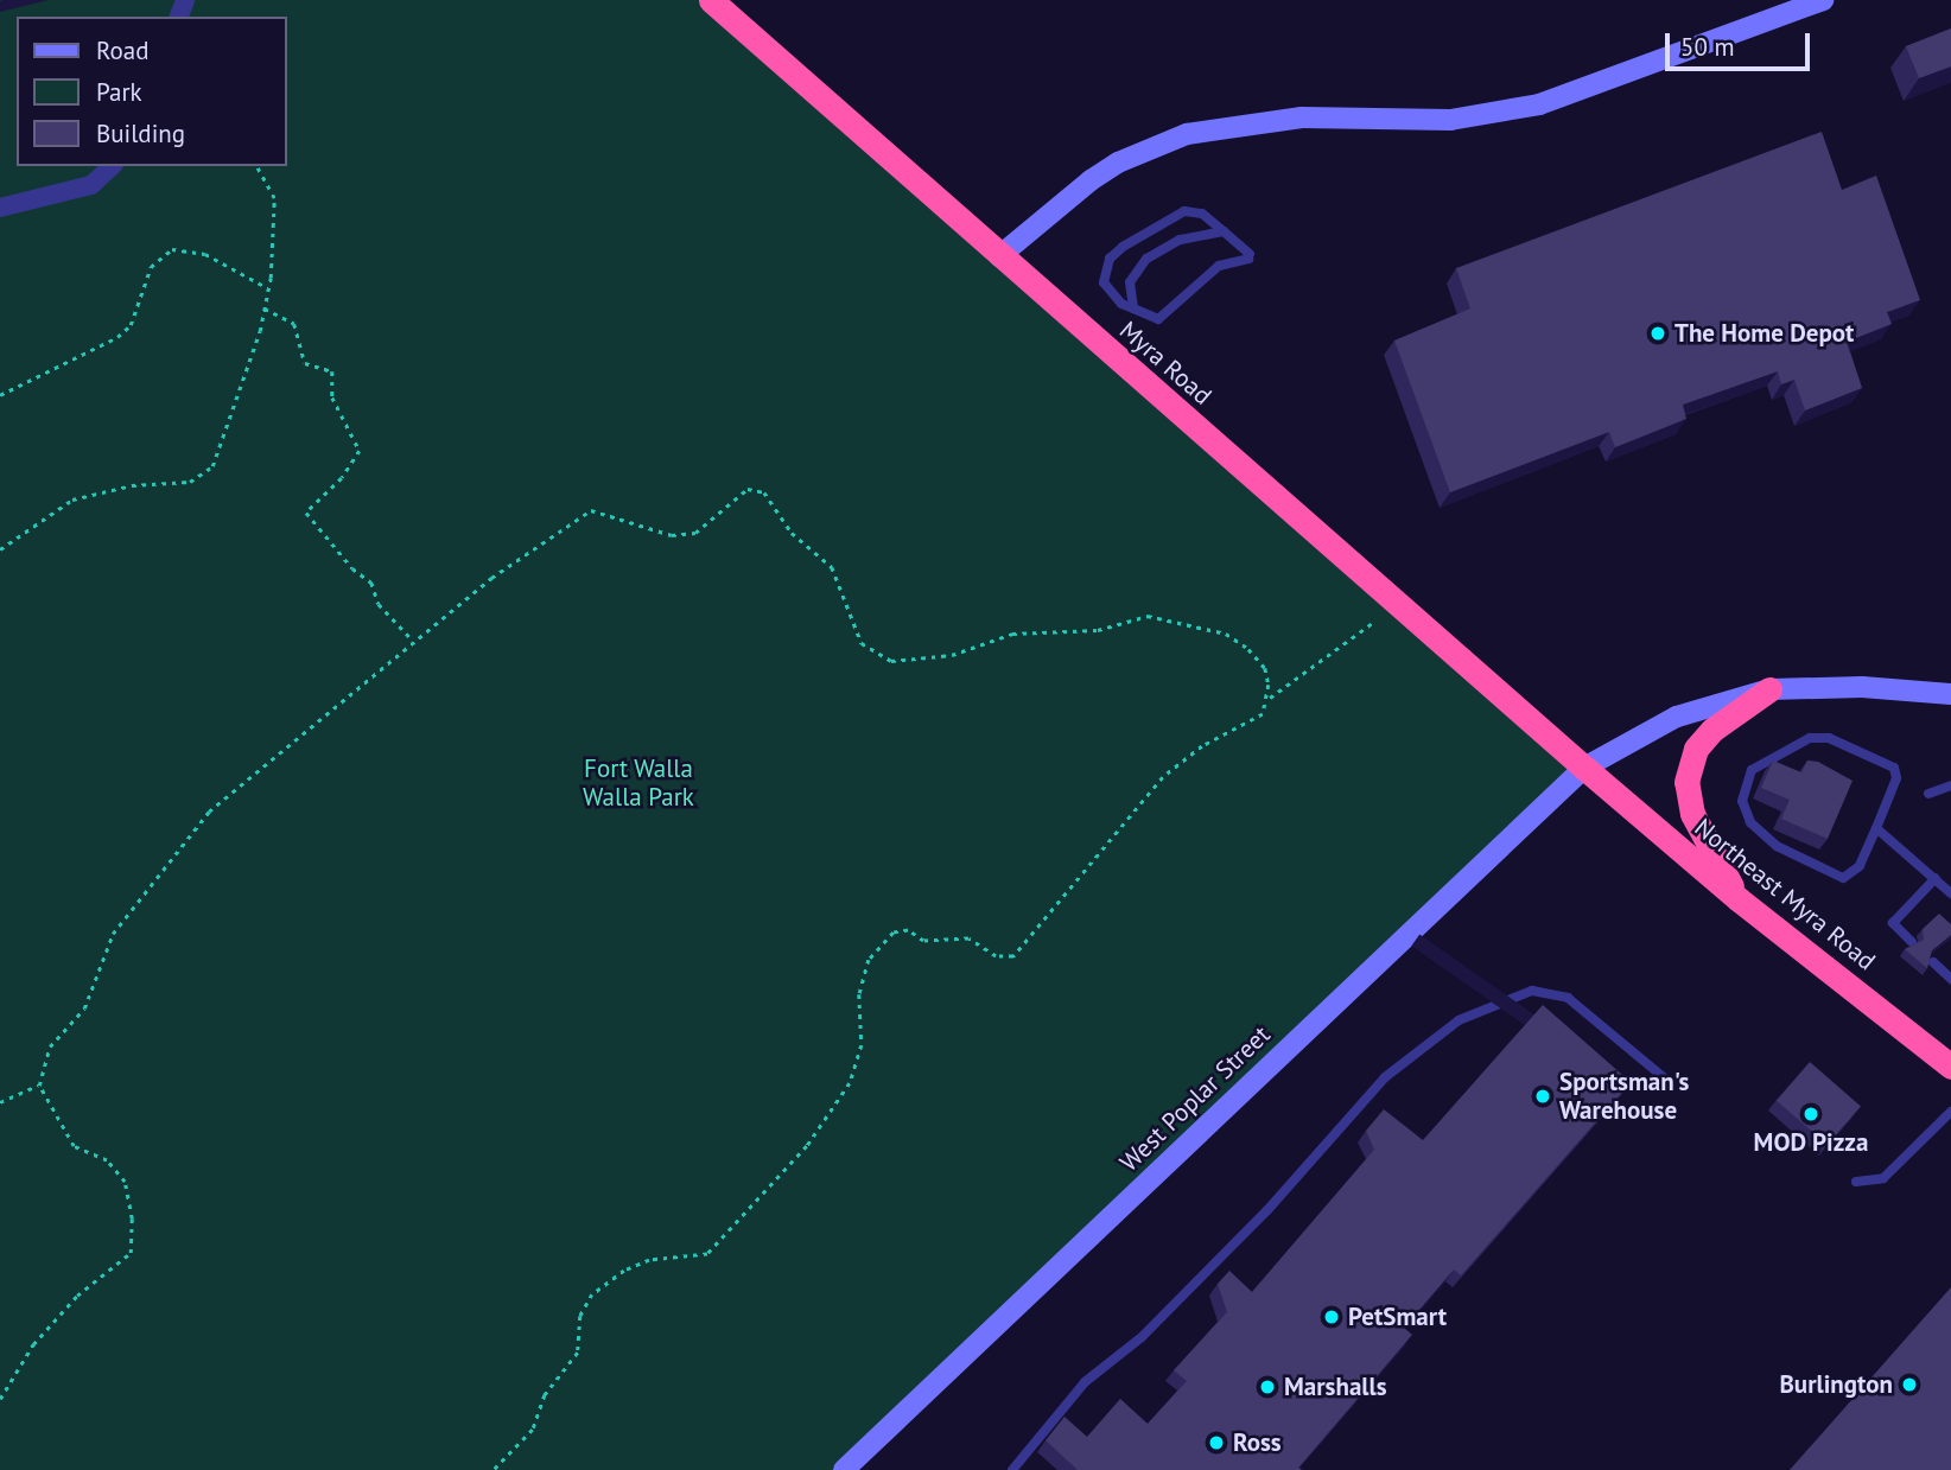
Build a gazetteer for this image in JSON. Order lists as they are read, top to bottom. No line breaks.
{"streets":{"highway":["Myra Road","Northeast Myra Road"],"main road":["West Poplar Street"]},"crossings":[["Myra Road","Northeast Myra Road"],["Myra Road","West Poplar Street"],["Northeast Myra Road","West Poplar Street"]],"parks":["Fort Walla Walla Park"],"places":["The Home Depot","Sportsman's Warehouse","MOD Pizza","PetSmart","Burlington","Marshalls","Ross"],"legend":["Road","Park","Building"],"scale_bar":"50 m"}
